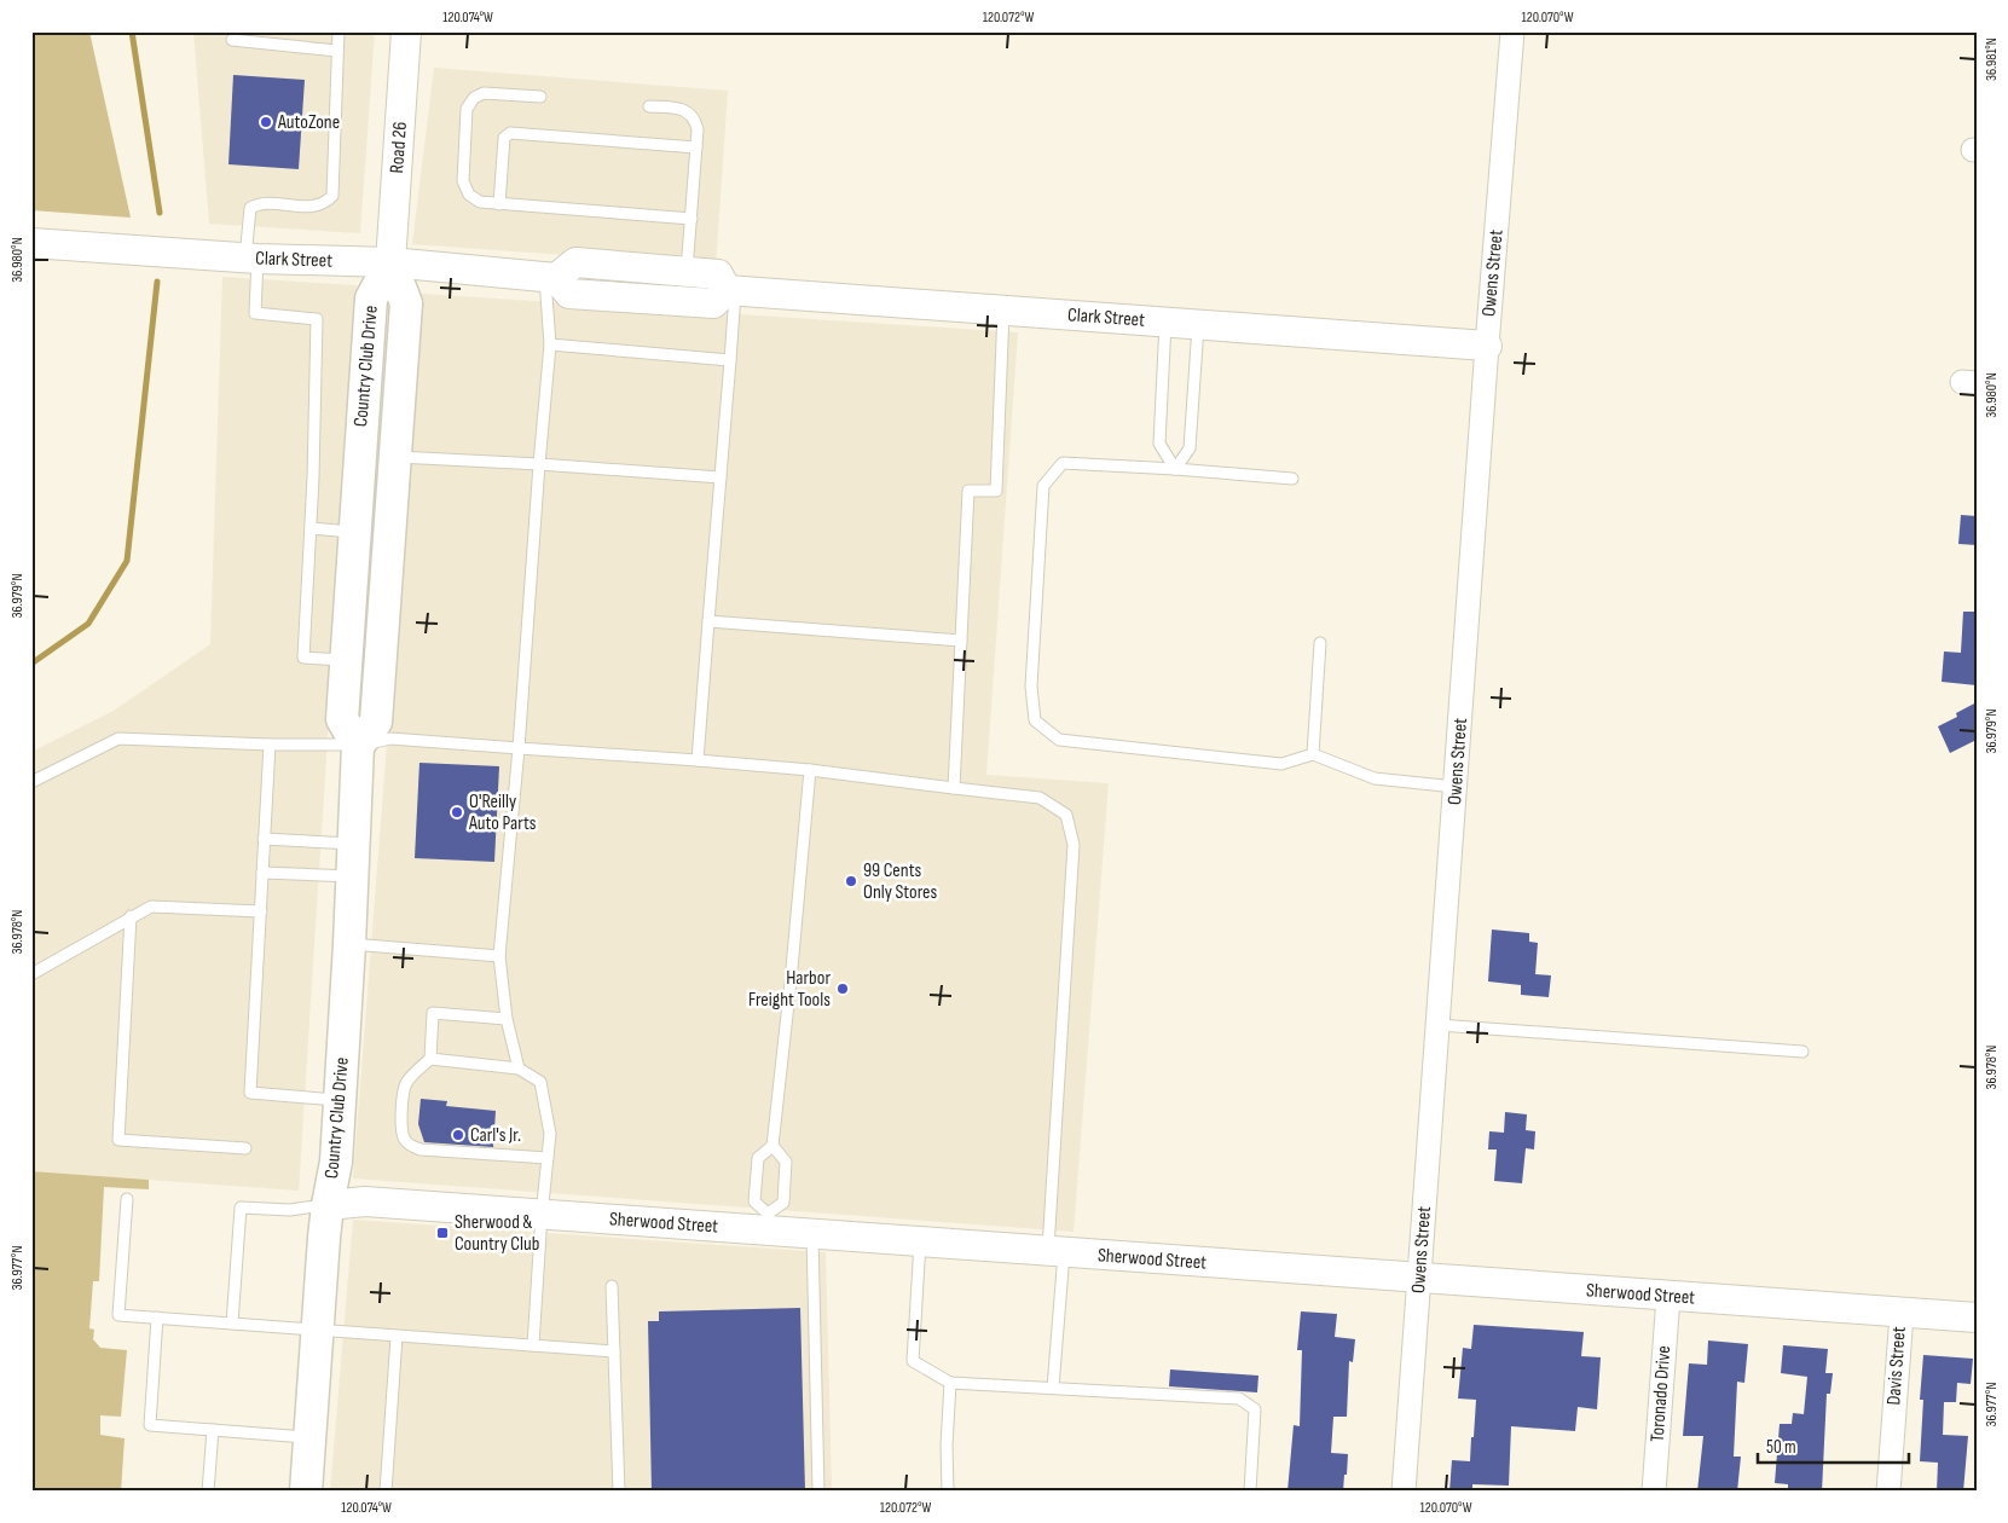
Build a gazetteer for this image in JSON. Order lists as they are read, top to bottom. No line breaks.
{"streets":{"main road":["Country Club Drive"],"street":["Road 26","Clark Street","Owens Street","Sherwood Street","Davis Street","Toronado Drive"]},"crossings":[["Road 26","Clark Street"],["Road 26","Country Club Drive"],["Clark Street","Owens Street"],["Clark Street","Country Club Drive"],["Owens Street","Sherwood Street"],["Country Club Drive","Sherwood Street"],["Sherwood Street","Davis Street"],["Sherwood Street","Toronado Drive"]],"places":{"other":["AutoZone","O'Reilly Auto Parts","99 Cents Only Stores","Harbor Freight Tools","Carl's Jr."],"transit":["Sherwood & Country Club"]},"scale_bar":"50 m","coordinates":["120.074°W","120.072°W","120.070°W","36.981°N","36.980°N","36.979°N","36.978°N","36.977°N"]}
